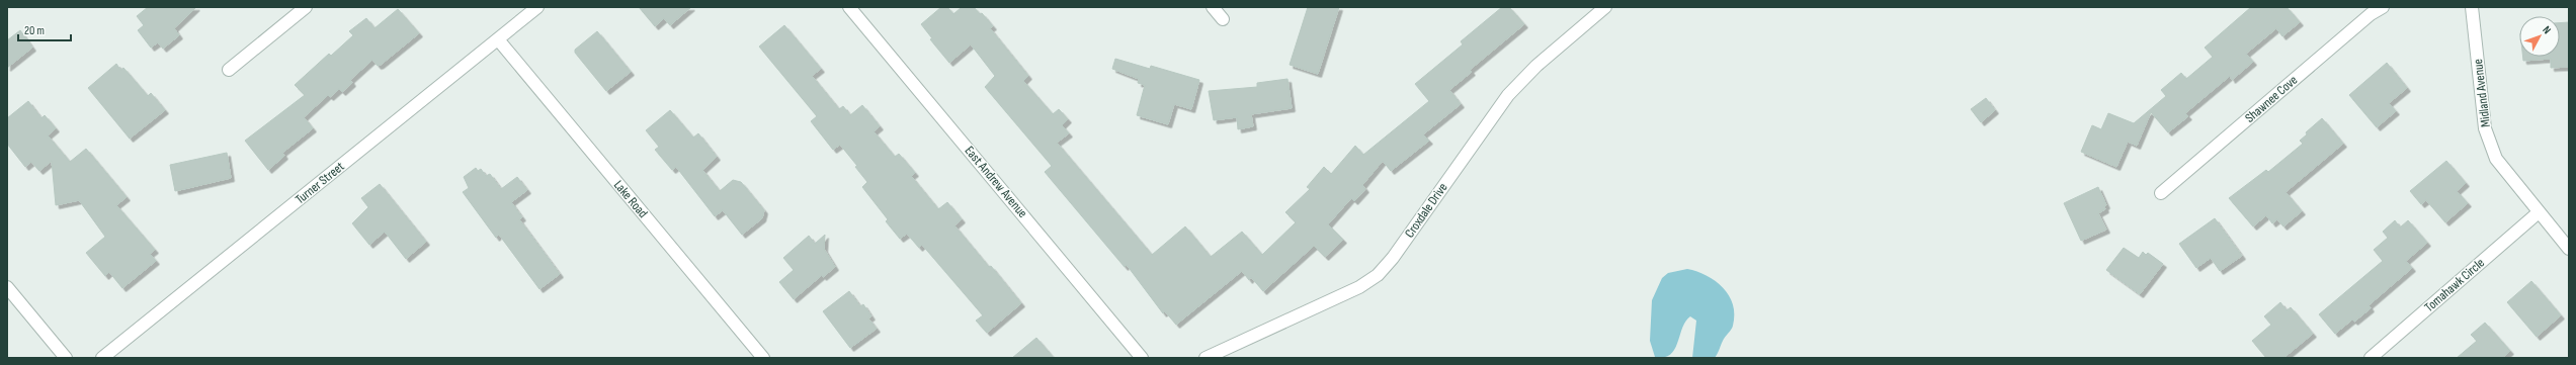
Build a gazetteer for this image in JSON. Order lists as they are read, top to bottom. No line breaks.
{"streets":{"street":["Midland Avenue","Shawnee Cove","East Andrew Avenue","Turner Street","Lake Road","Croxdale Drive","Tomahawk Circle"]},"crossings":[["Midland Avenue","Tomahawk Circle"],["Turner Street","Lake Road"]],"scale_bar":"20 m","north":"top right"}
